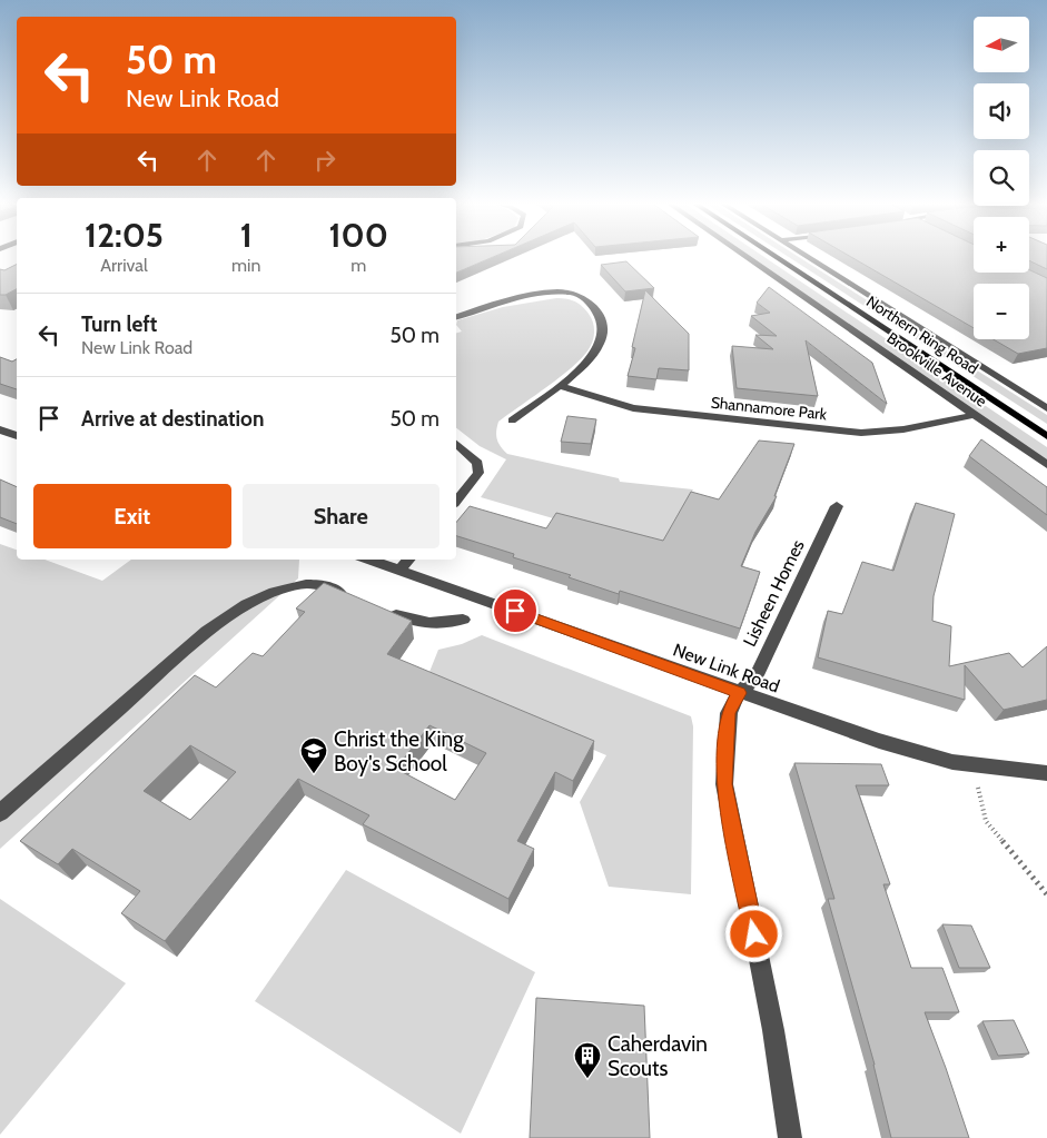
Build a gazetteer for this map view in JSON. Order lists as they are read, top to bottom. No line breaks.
{"streets":{"main road":["Northern Ring Road"],"street":["Brookville Avenue","Shannamore Park","Lisheen Homes","New Link Road"]},"crossings":[["Brookville Avenue","Shannamore Park"],["Lisheen Homes","New Link Road"]],"places":{"school or university":["Christ the King Boy's School"],"building":["Caherdavin Scouts"]},"north":"left","page":{"map_buttons":["+","−"],"turn":["50 m","New Link Road"],"eta":["12:05","Arrival","1","min","100","m"],"list":[{"name":"Turn left","note":"New Link Road","value":"50 m"},{"name":"Arrive at destination","value":"50 m"}],"buttons":["Exit","Share"]}}
